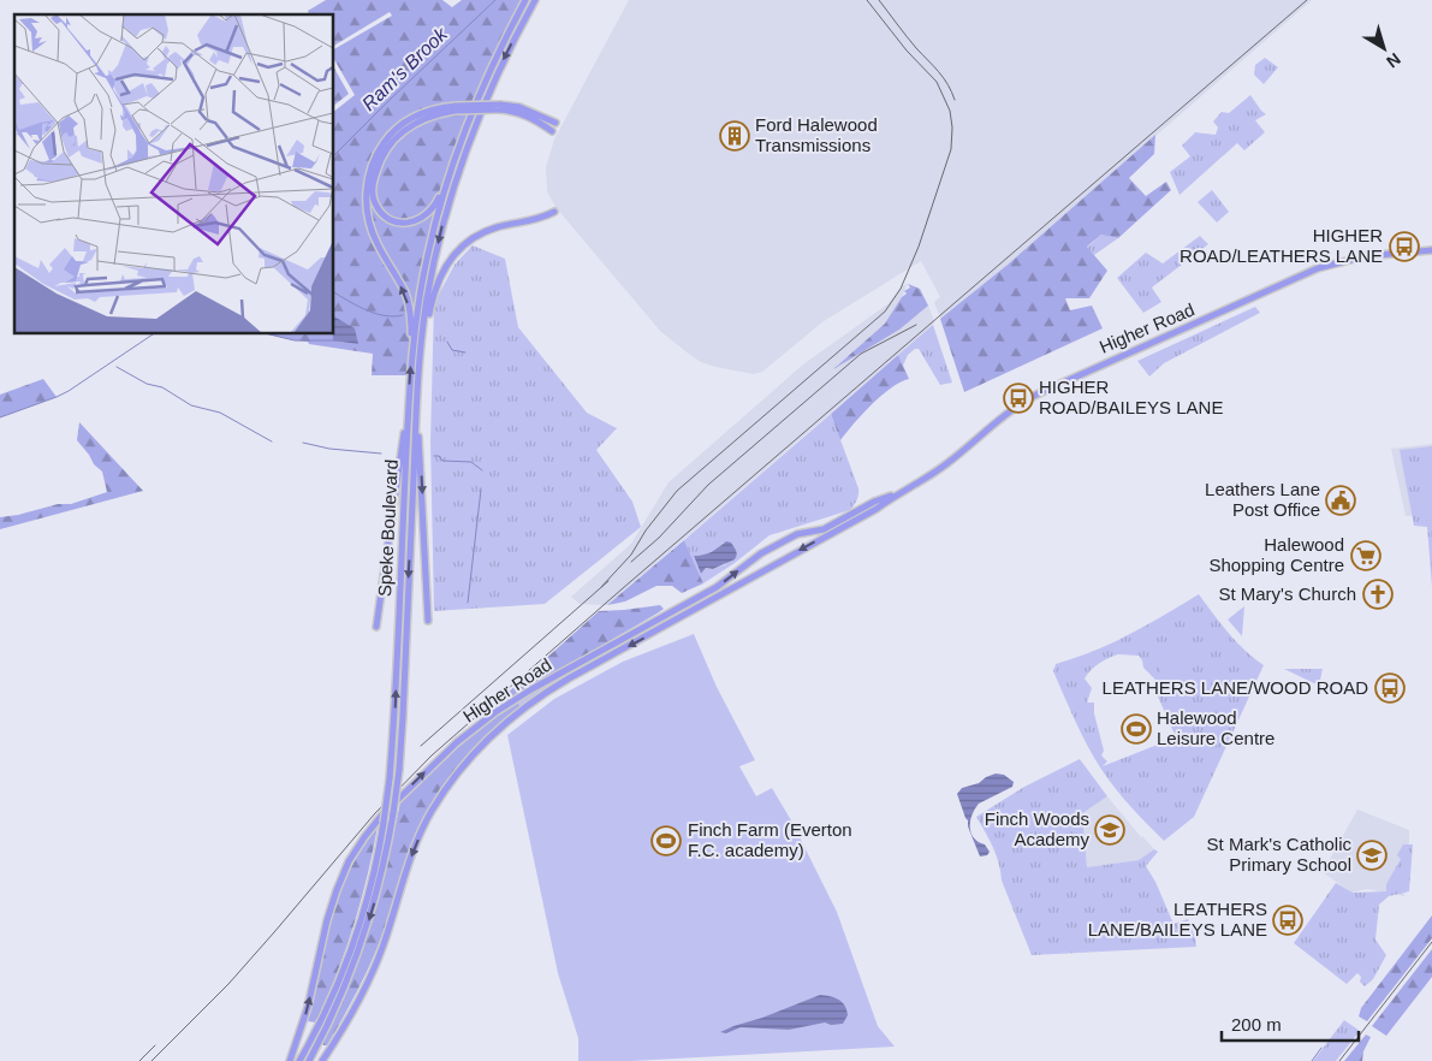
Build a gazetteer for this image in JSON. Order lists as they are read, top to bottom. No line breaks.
{"streets":{"highway":["Higher Road","Speke Boulevard"]},"water":["Ram's Brook"],"places":{"building":["Ford Halewood Transmissions"],"bus stop":["HIGHER ROAD/LEATHERS LANE","HIGHER ROAD/BAILEYS LANE","LEATHERS LANE/WOOD ROAD","LEATHERS LANE/BAILEYS LANE"],"public building":["Leathers Lane Post Office"],"supermarket":["Halewood Shopping Centre"],"church":["St Mary's Church"],"sports":["Halewood Leisure Centre","Finch Farm (Everton F.C. academy)"],"school or university":["Finch Woods Academy","St Mark's Catholic Primary School"]},"scale_bar":"200 m","north":"bottom right"}
